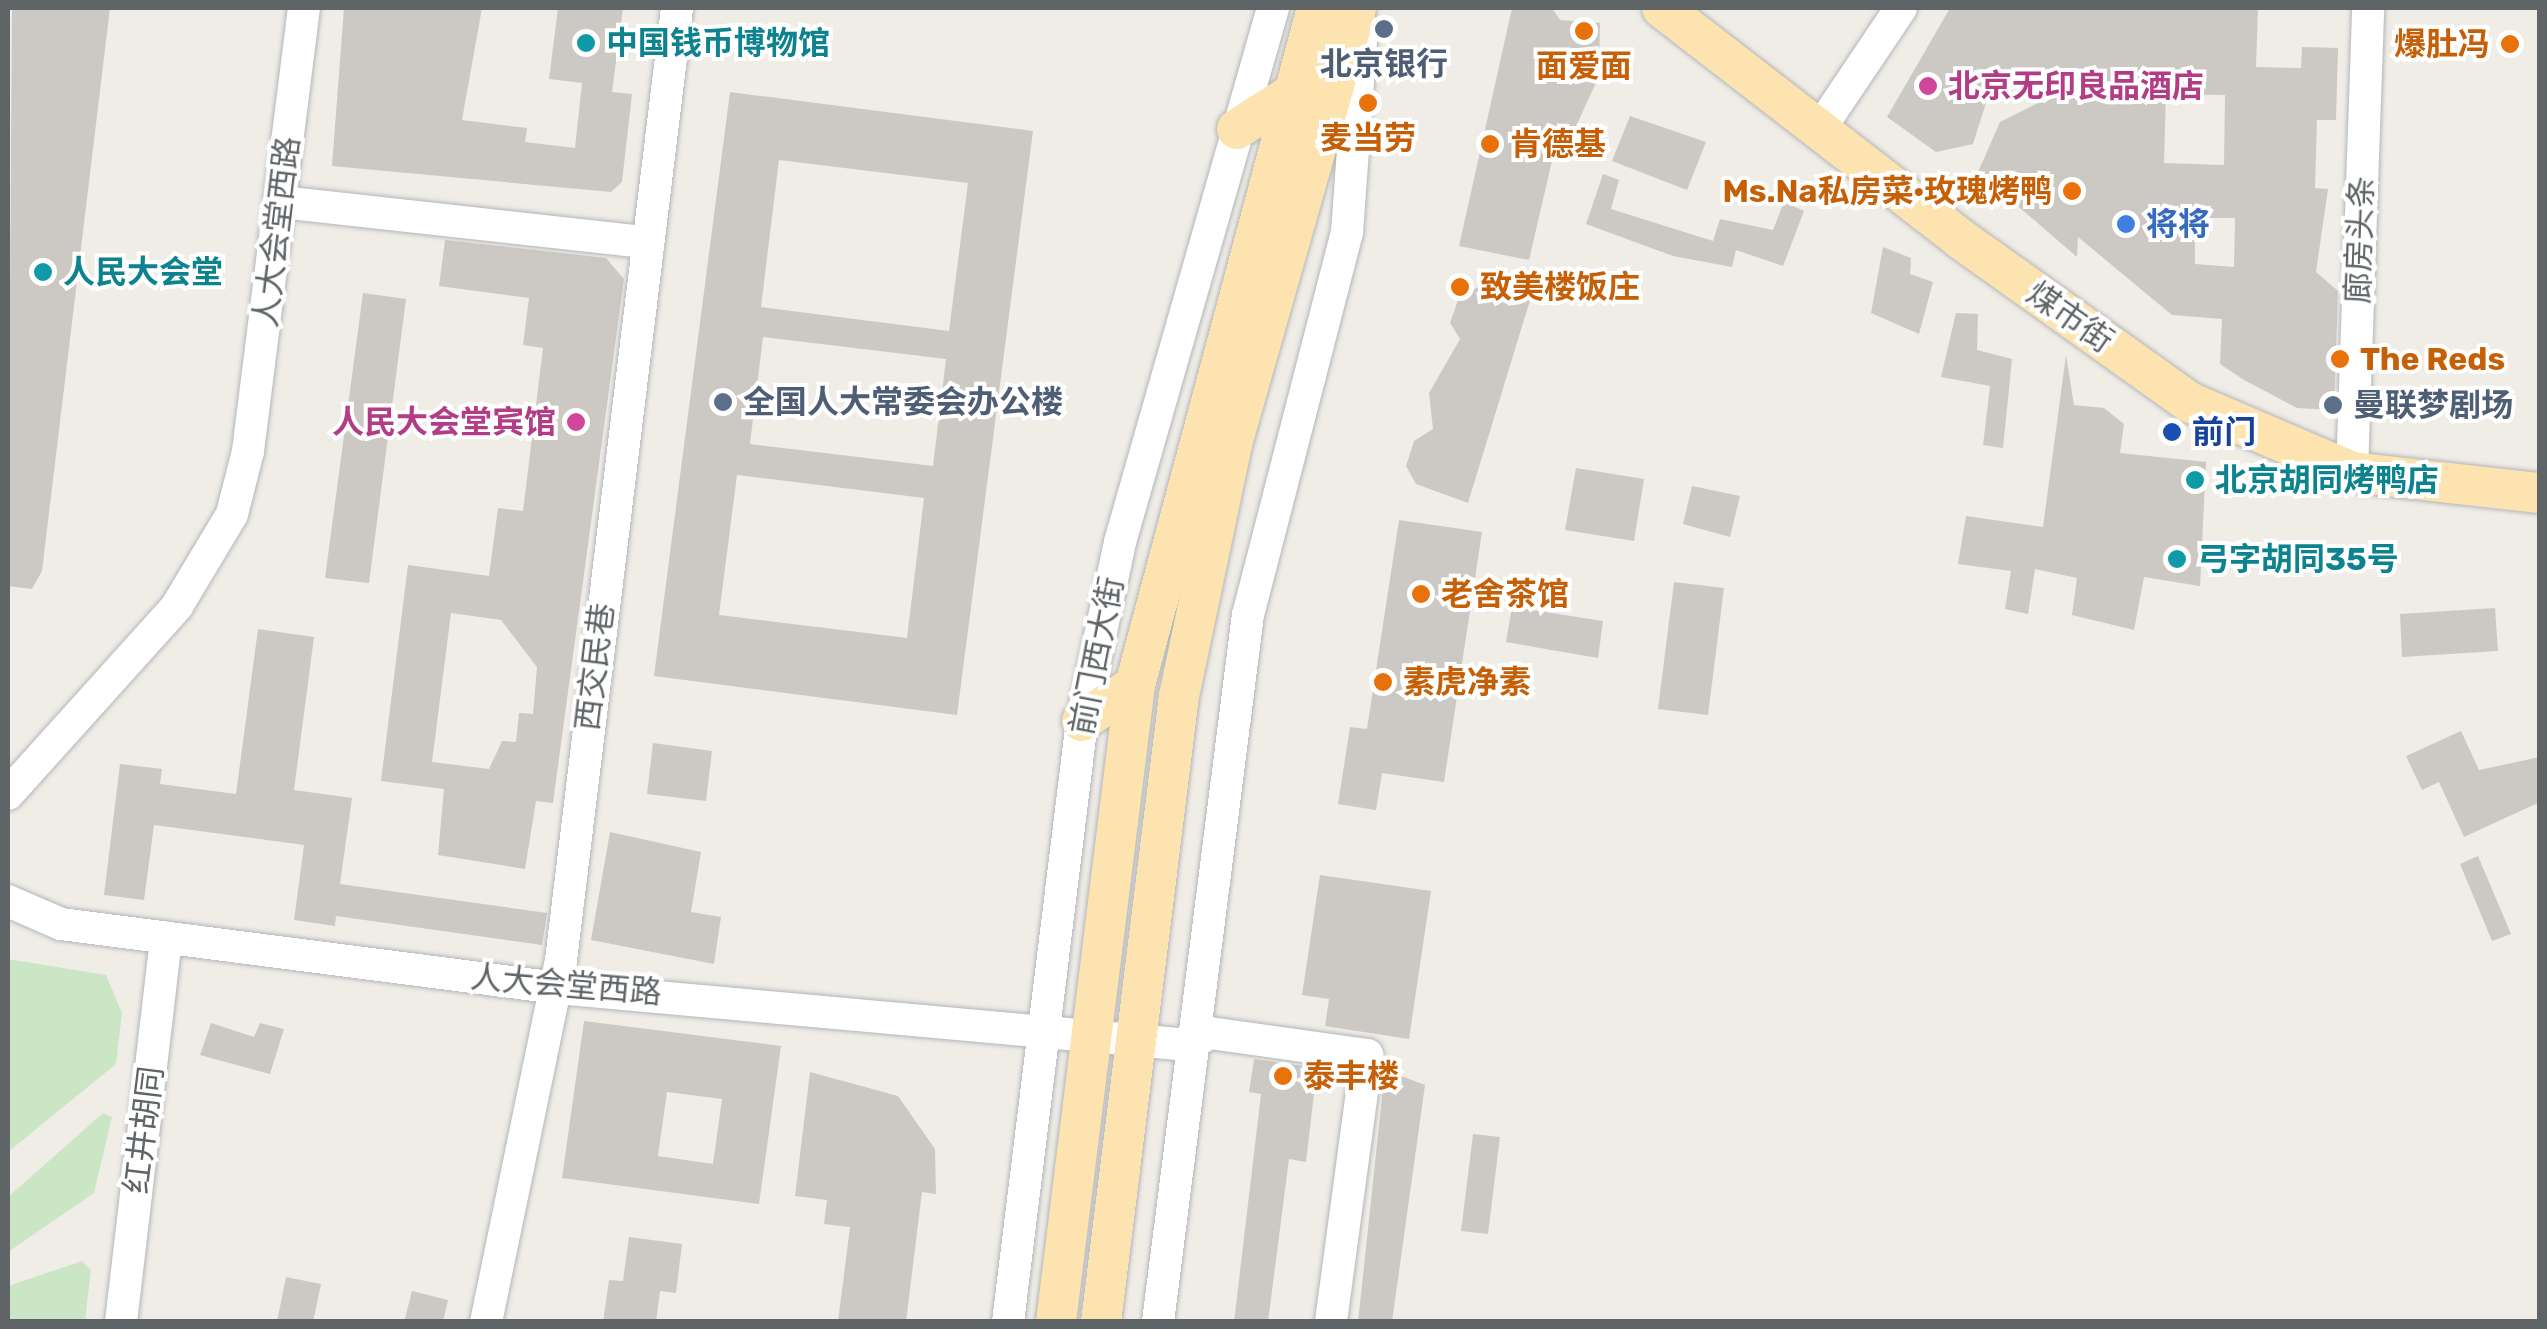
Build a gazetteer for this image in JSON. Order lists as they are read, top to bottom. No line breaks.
{"streets":{"main road":["煤市街","前门西大街"],"street":["人大会堂西路","廊房头条","西交民巷","红井胡同"]},"crossings":[["人大会堂西路","前门西大街"],["人大会堂西路","西交民巷"],["人大会堂西路","红井胡同"],["廊房头条","煤市街"]],"places":["北京银行","面爱面","中国钱币博物馆","爆肚冯","北京无印良品酒店","麦当劳","肯德基","Ms.Na私房菜·玫瑰烤鸭","将将","人民大会堂","致美楼饭庄","The Reds","全国人大常委会办公楼","曼联梦剧场","人民大会堂宾馆","前门","北京胡同烤鸭店","弓字胡同35号","老舍茶馆","素虎净素","泰丰楼"]}
